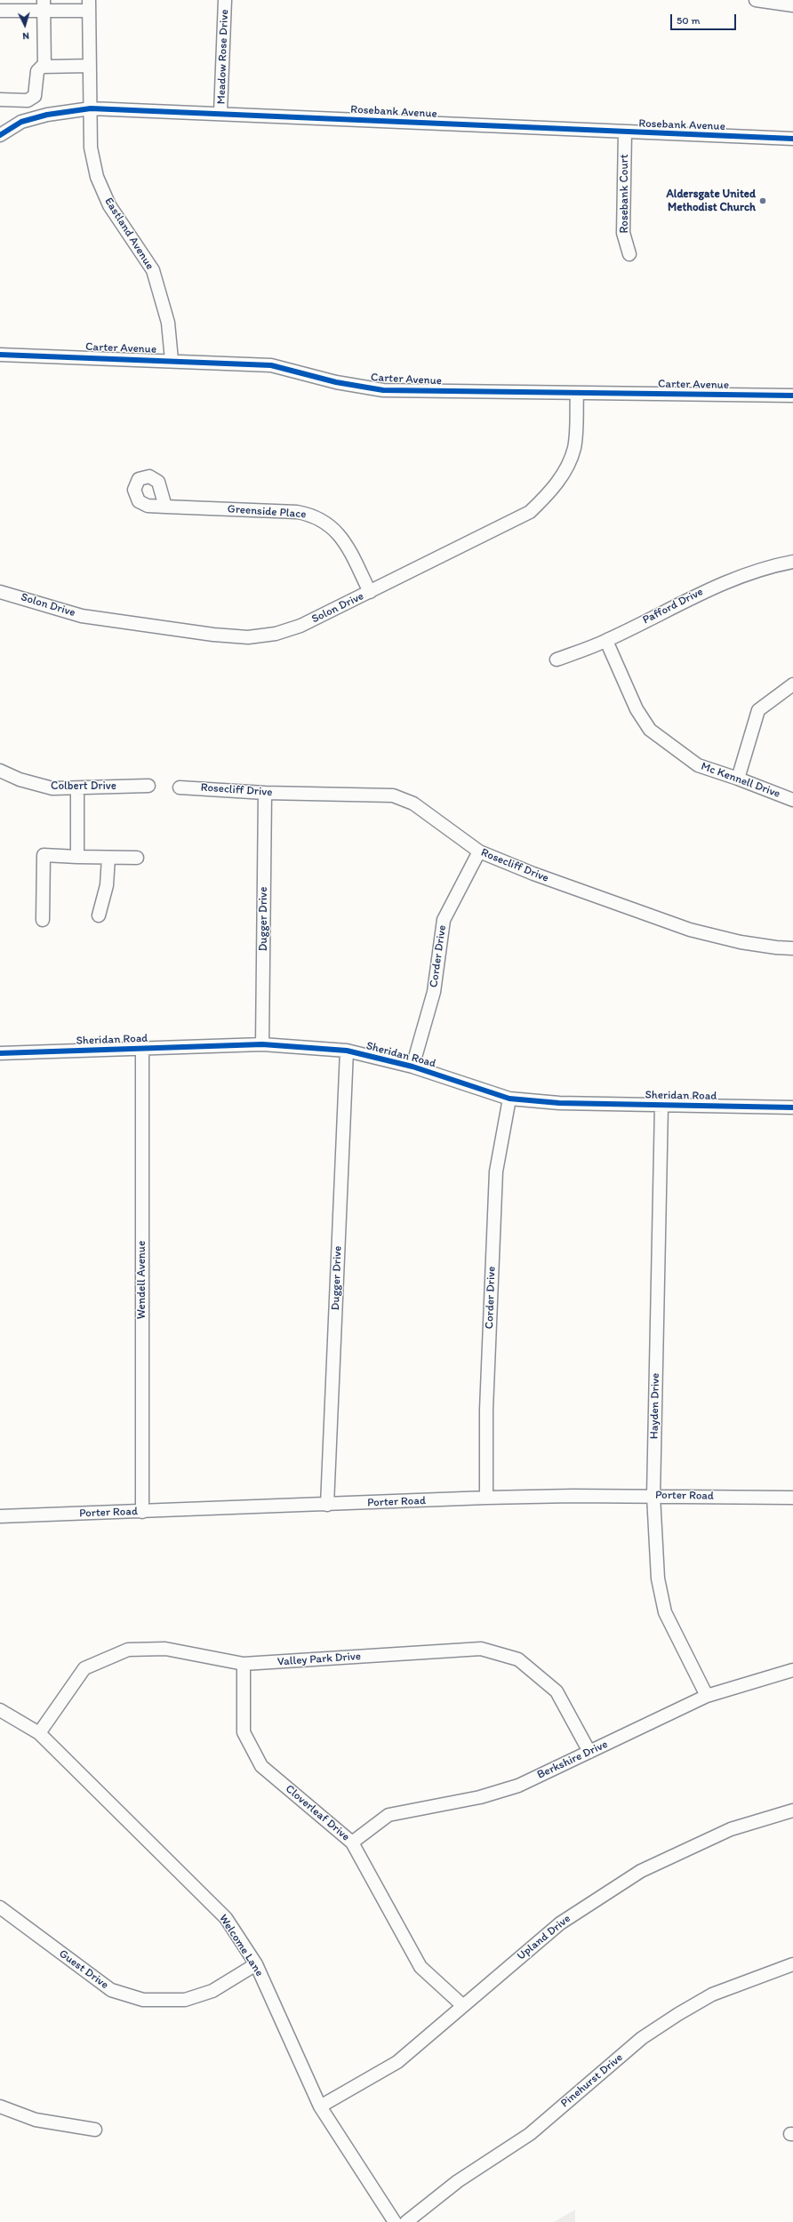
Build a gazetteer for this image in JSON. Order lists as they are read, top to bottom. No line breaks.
{"streets":{"street":["Meadow Rose Drive","Rosebank Avenue","Rosebank Court","Eastland Avenue","Carter Avenue","Greenside Place","Solon Drive","Pafford Drive","Mc Kennell Drive","Colbert Drive","Rosecliff Drive","Dugger Drive","Corder Drive","Sheridan Road","Wendell Avenue","Hayden Drive","Porter Road","Valley Park Drive","Berkshire Drive","Cloverleaf Drive","Upland Drive","Welcome Lane","Guest Drive","Pinehurst Drive"]},"crossings":[["Meadow Rose Drive","Rosebank Avenue"],["Rosebank Avenue","Rosebank Court"],["Rosebank Avenue","Eastland Avenue"],["Eastland Avenue","Carter Avenue"],["Carter Avenue","Solon Drive"],["Greenside Place","Solon Drive"],["Pafford Drive","Mc Kennell Drive"],["Rosecliff Drive","Dugger Drive"],["Rosecliff Drive","Corder Drive"],["Dugger Drive","Sheridan Road"],["Dugger Drive","Porter Road"],["Corder Drive","Sheridan Road"],["Corder Drive","Porter Road"],["Sheridan Road","Wendell Avenue"],["Sheridan Road","Hayden Drive"],["Wendell Avenue","Porter Road"],["Hayden Drive","Porter Road"],["Hayden Drive","Berkshire Drive"],["Valley Park Drive","Berkshire Drive"],["Valley Park Drive","Cloverleaf Drive"],["Valley Park Drive","Welcome Lane"],["Berkshire Drive","Cloverleaf Drive"],["Cloverleaf Drive","Upland Drive"],["Upland Drive","Welcome Lane"],["Welcome Lane","Guest Drive"]],"places":["Aldersgate United Methodist Church"],"scale_bar":"50 m","north":"bottom"}
